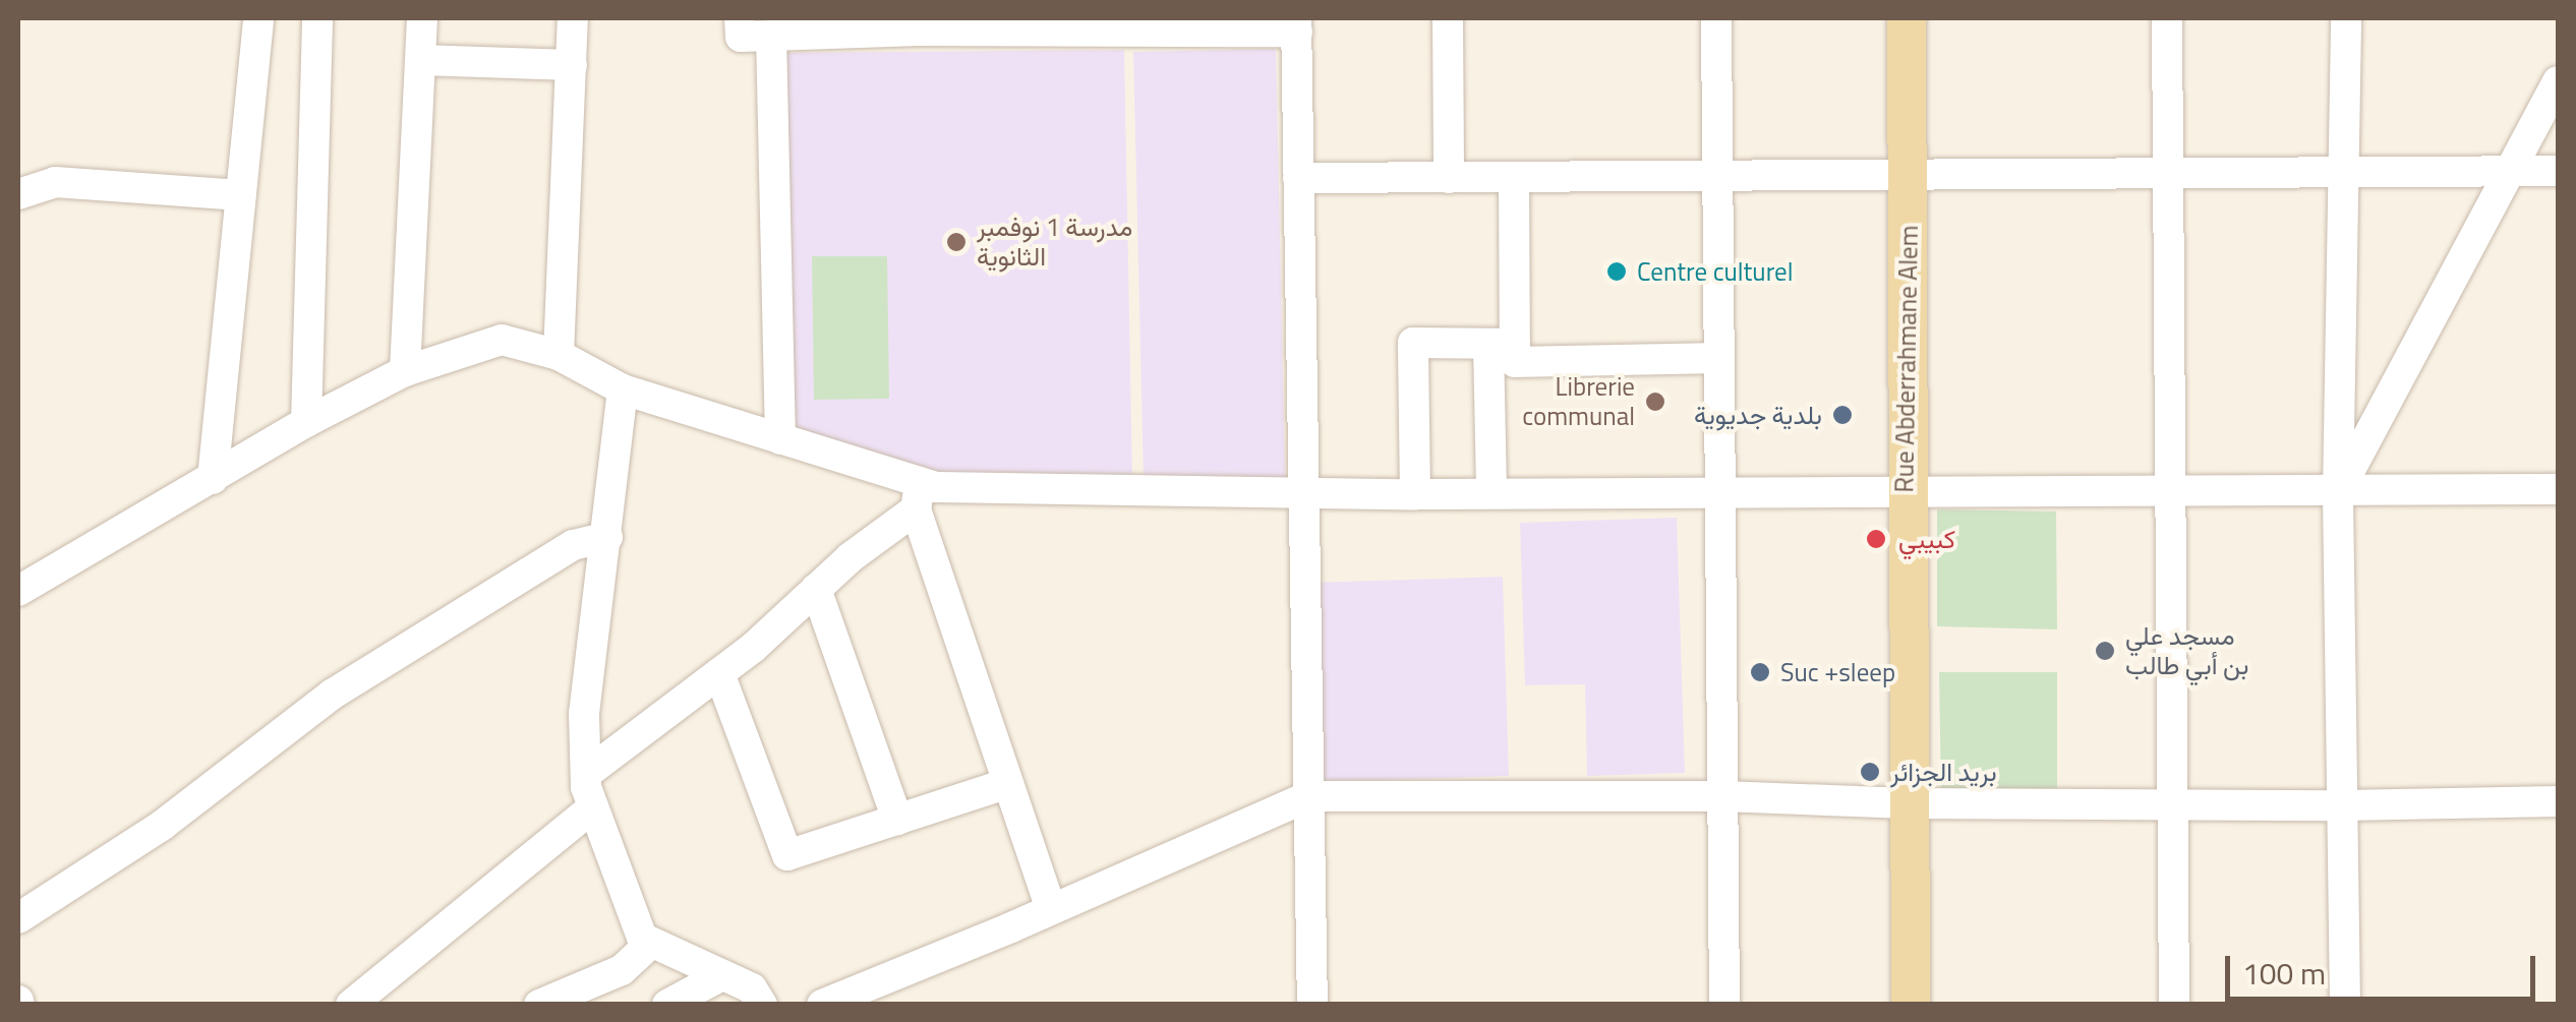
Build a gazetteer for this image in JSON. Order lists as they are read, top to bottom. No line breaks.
{"streets":{"main road":["Rue Abderrahmane Alem"]},"places":["مدرسة 1 نوفمبر الثانوية","Centre culturel","Librerie communal","بلدية جديوية","كبيبي","مسجد علي بن أبي طالب","Suc +sleep","بريد الجزائر"],"scale_bar":"100 m"}
